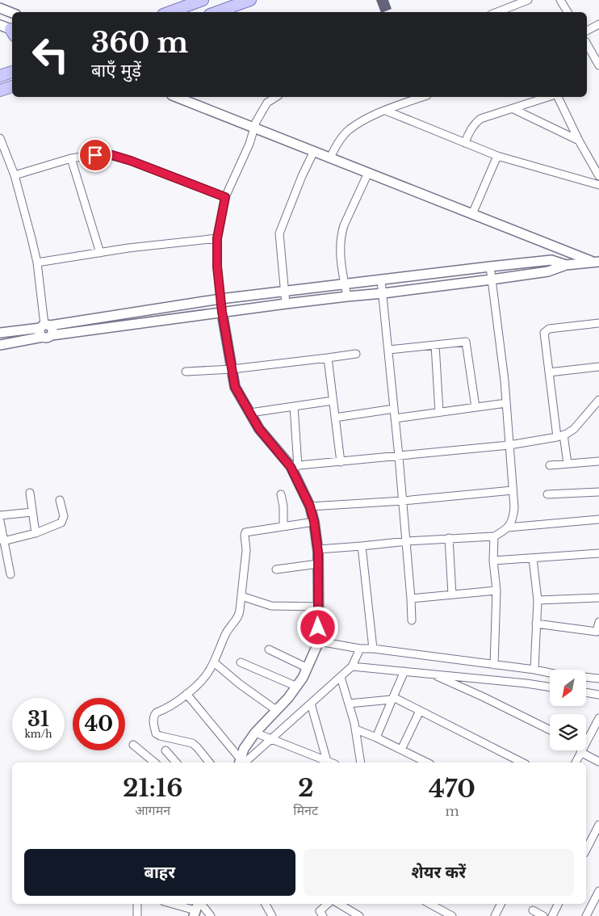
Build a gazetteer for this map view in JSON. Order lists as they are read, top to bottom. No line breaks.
{"north":"bottom left","page":{"turn":["360 m","बाएँ मुड़ें"],"speed":"31 km/h","limit":"40","eta":["21:16","आगमन","2","मिनट","470","m"],"buttons":["बाहर","शेयर करें"]}}
